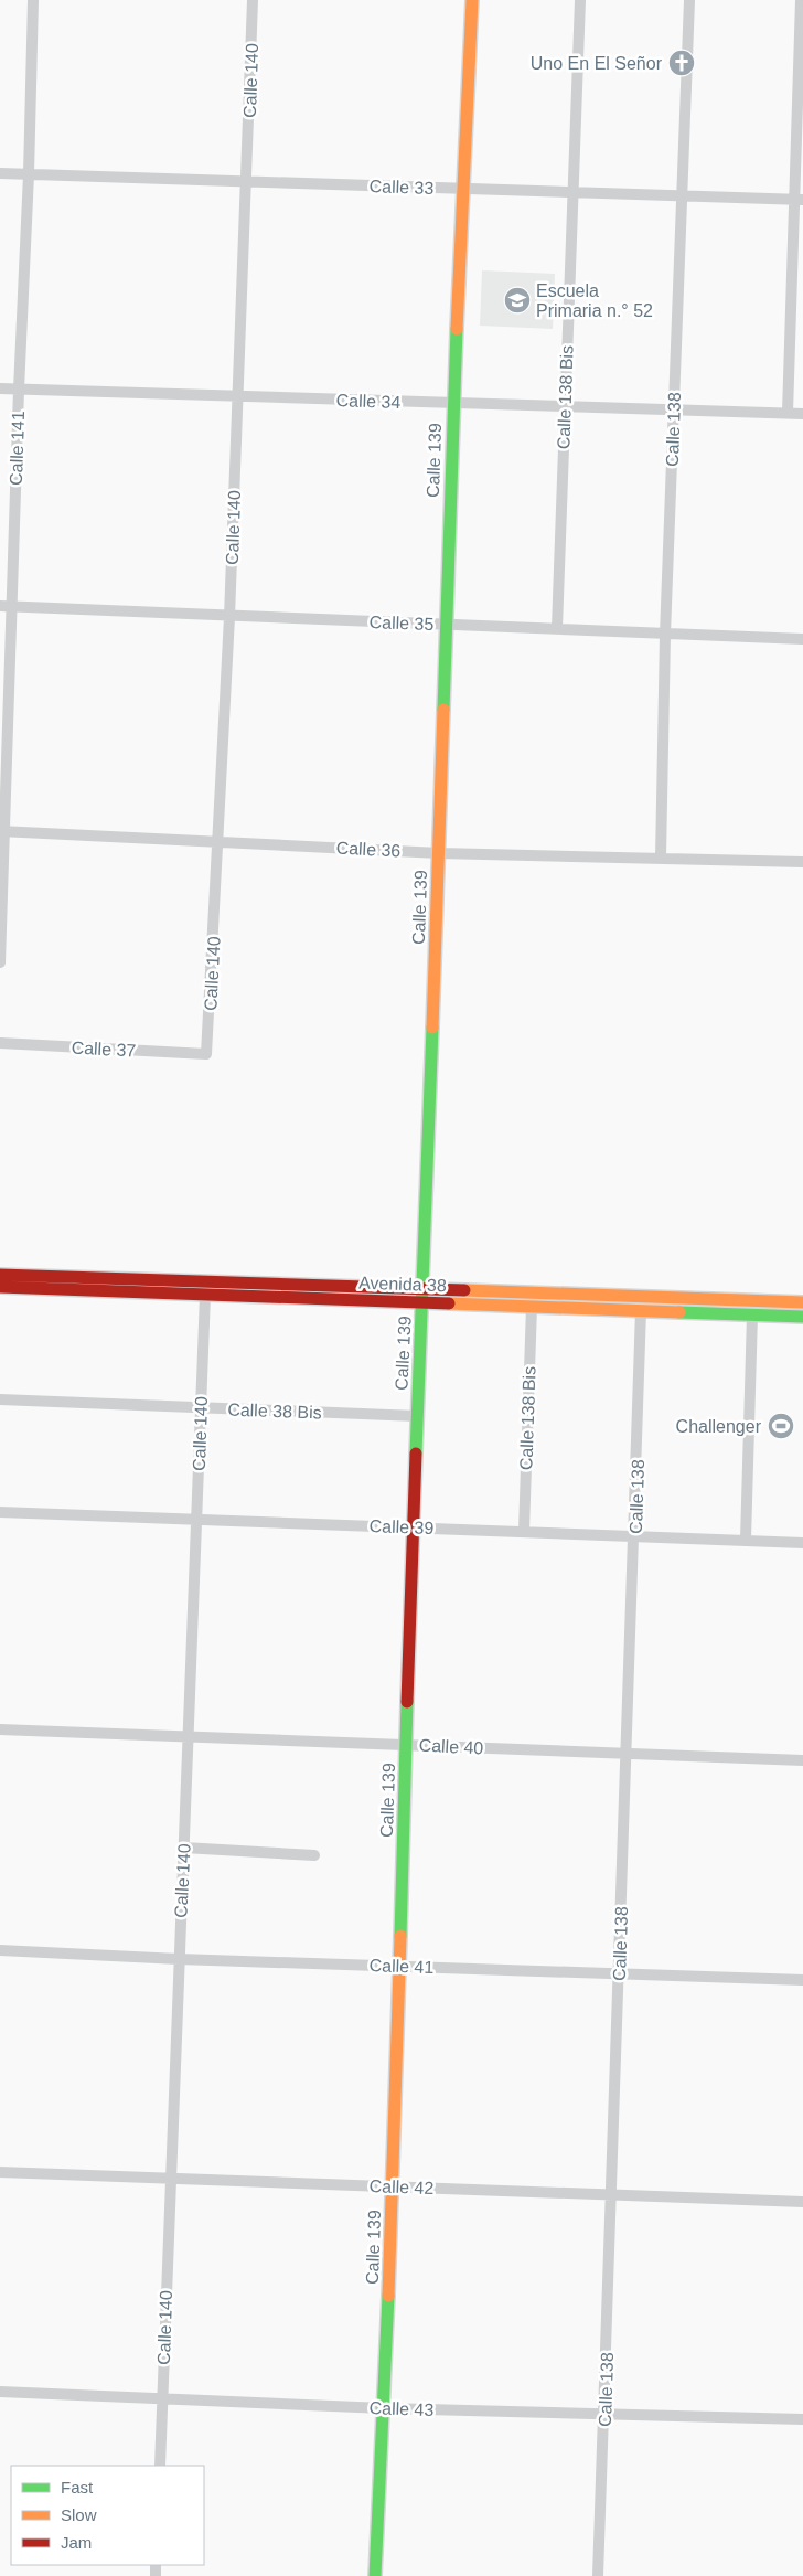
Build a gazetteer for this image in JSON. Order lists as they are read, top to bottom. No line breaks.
{"streets":{"street":["Calle 140","Calle 33","Calle 138 Bis","Calle 34","Calle 138","Calle 141","Calle 139","Calle 35","Calle 36","Calle 37","Avenida 38","Calle 38 Bis","Calle 39","Calle 40","Calle 41","Calle 42","Calle 43"]},"crossings":[["Calle 140","Calle 33"],["Calle 140","Calle 34"],["Calle 140","Calle 35"],["Calle 140","Calle 36"],["Calle 140","Calle 37"],["Calle 140","Avenida 38"],["Calle 140","Calle 38 Bis"],["Calle 140","Calle 39"],["Calle 140","Calle 40"],["Calle 140","Calle 41"],["Calle 140","Calle 42"],["Calle 140","Calle 43"],["Calle 33","Calle 138 Bis"],["Calle 33","Calle 138"],["Calle 33","Calle 141"],["Calle 33","Calle 139"],["Calle 138 Bis","Calle 34"],["Calle 138 Bis","Calle 35"],["Calle 138 Bis","Avenida 38"],["Calle 138 Bis","Calle 39"],["Calle 34","Calle 138"],["Calle 34","Calle 141"],["Calle 34","Calle 139"],["Calle 138","Calle 35"],["Calle 138","Calle 36"],["Calle 138","Avenida 38"],["Calle 138","Calle 39"],["Calle 138","Calle 40"],["Calle 138","Calle 41"],["Calle 138","Calle 42"],["Calle 138","Calle 43"],["Calle 141","Calle 35"],["Calle 141","Calle 36"],["Calle 139","Calle 35"],["Calle 139","Calle 36"],["Calle 139","Avenida 38"],["Calle 139","Calle 38 Bis"],["Calle 139","Calle 39"],["Calle 139","Calle 40"],["Calle 139","Calle 41"],["Calle 139","Calle 42"],["Calle 139","Calle 43"]],"places":{"church":["Uno En El Señor"],"school or university":["Escuela Primaria n.° 52"],"sports":["Challenger"]},"legend":["Fast","Slow","Jam"]}
